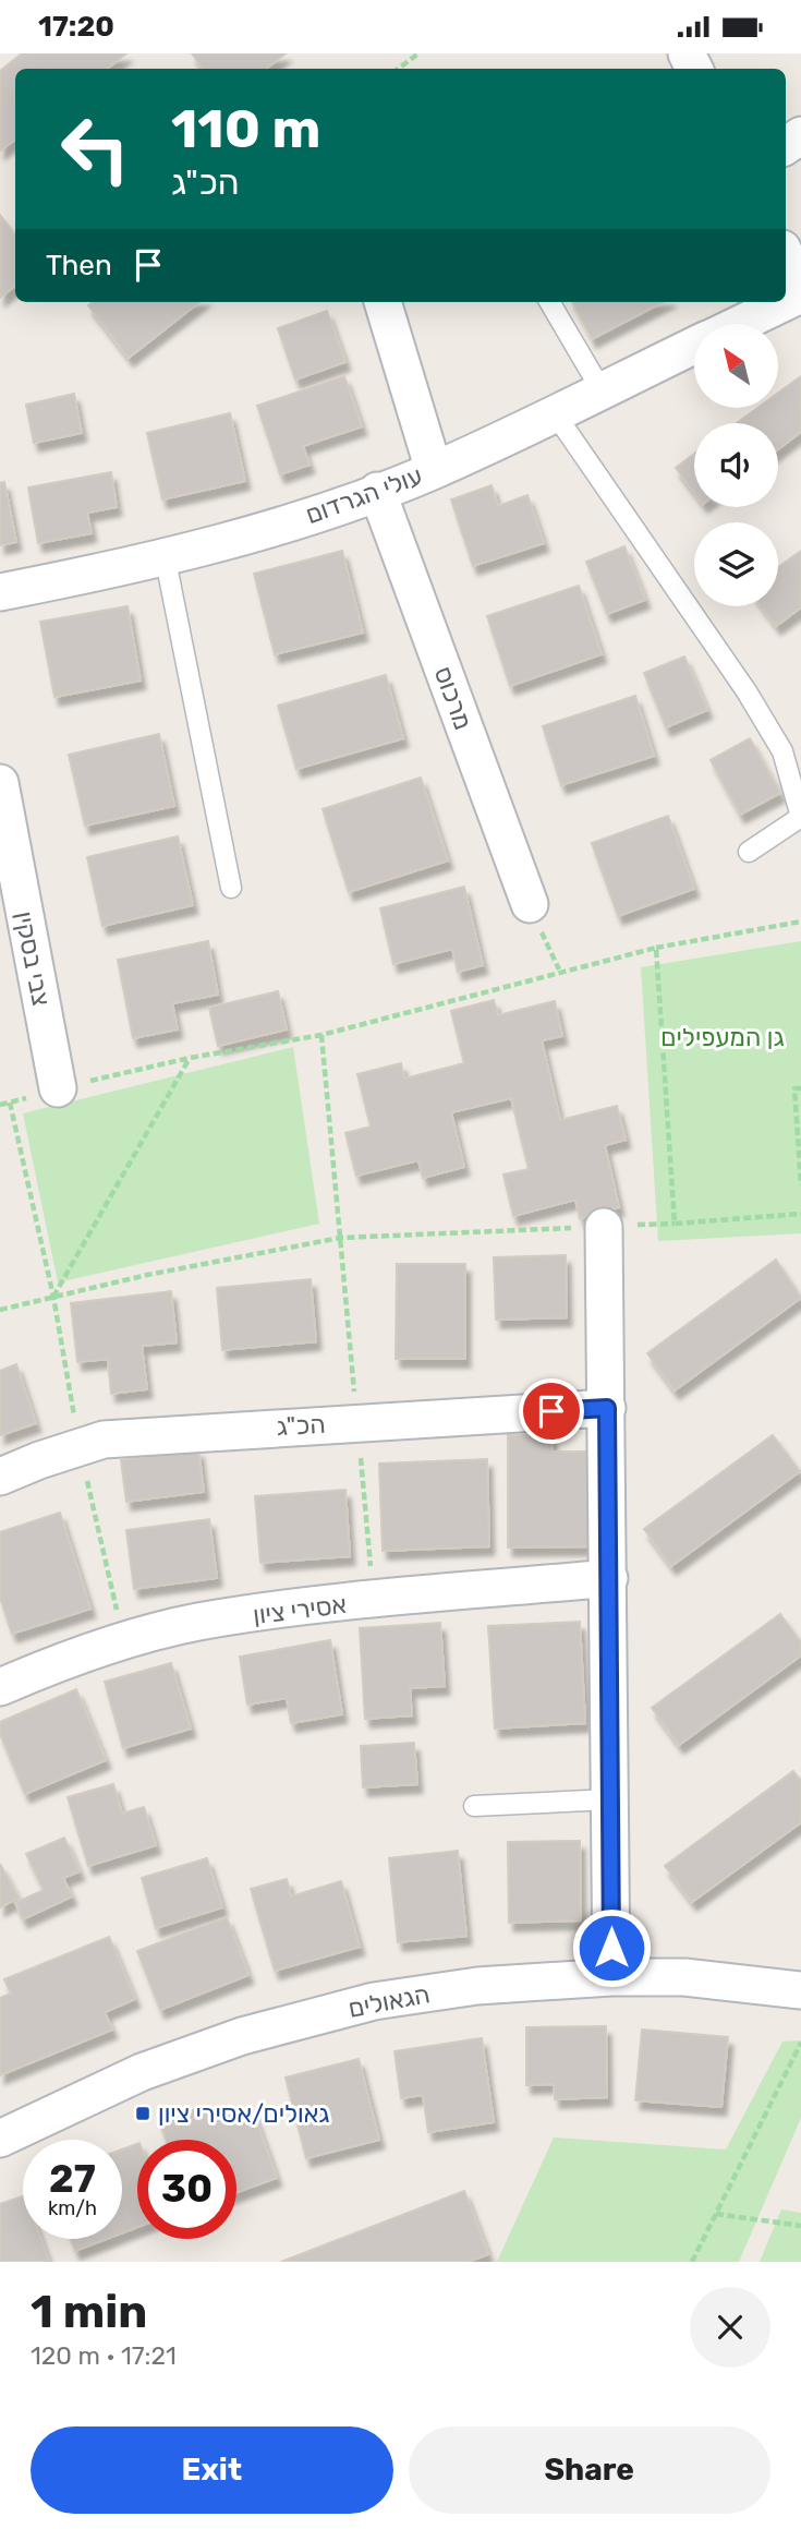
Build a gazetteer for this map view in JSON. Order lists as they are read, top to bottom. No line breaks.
{"streets":{"street":["עולי הגרדום","מרכוס","צבי בסקין","הכ\"ג","אסירי ציון","הגאולים"]},"crossings":[["עולי הגרדום","מרכוס"]],"parks":["גן המעפילים"],"places":{"transit":["גאולים/אסירי ציון"]},"north":"top left","page":{"status":"17:20","turn":["110 m","הכ\"ג"],"then":"Then","speed":"27 km/h","limit":"30","heading":["1 min","120 m · 17:21"],"buttons":["Exit","Share"]}}
